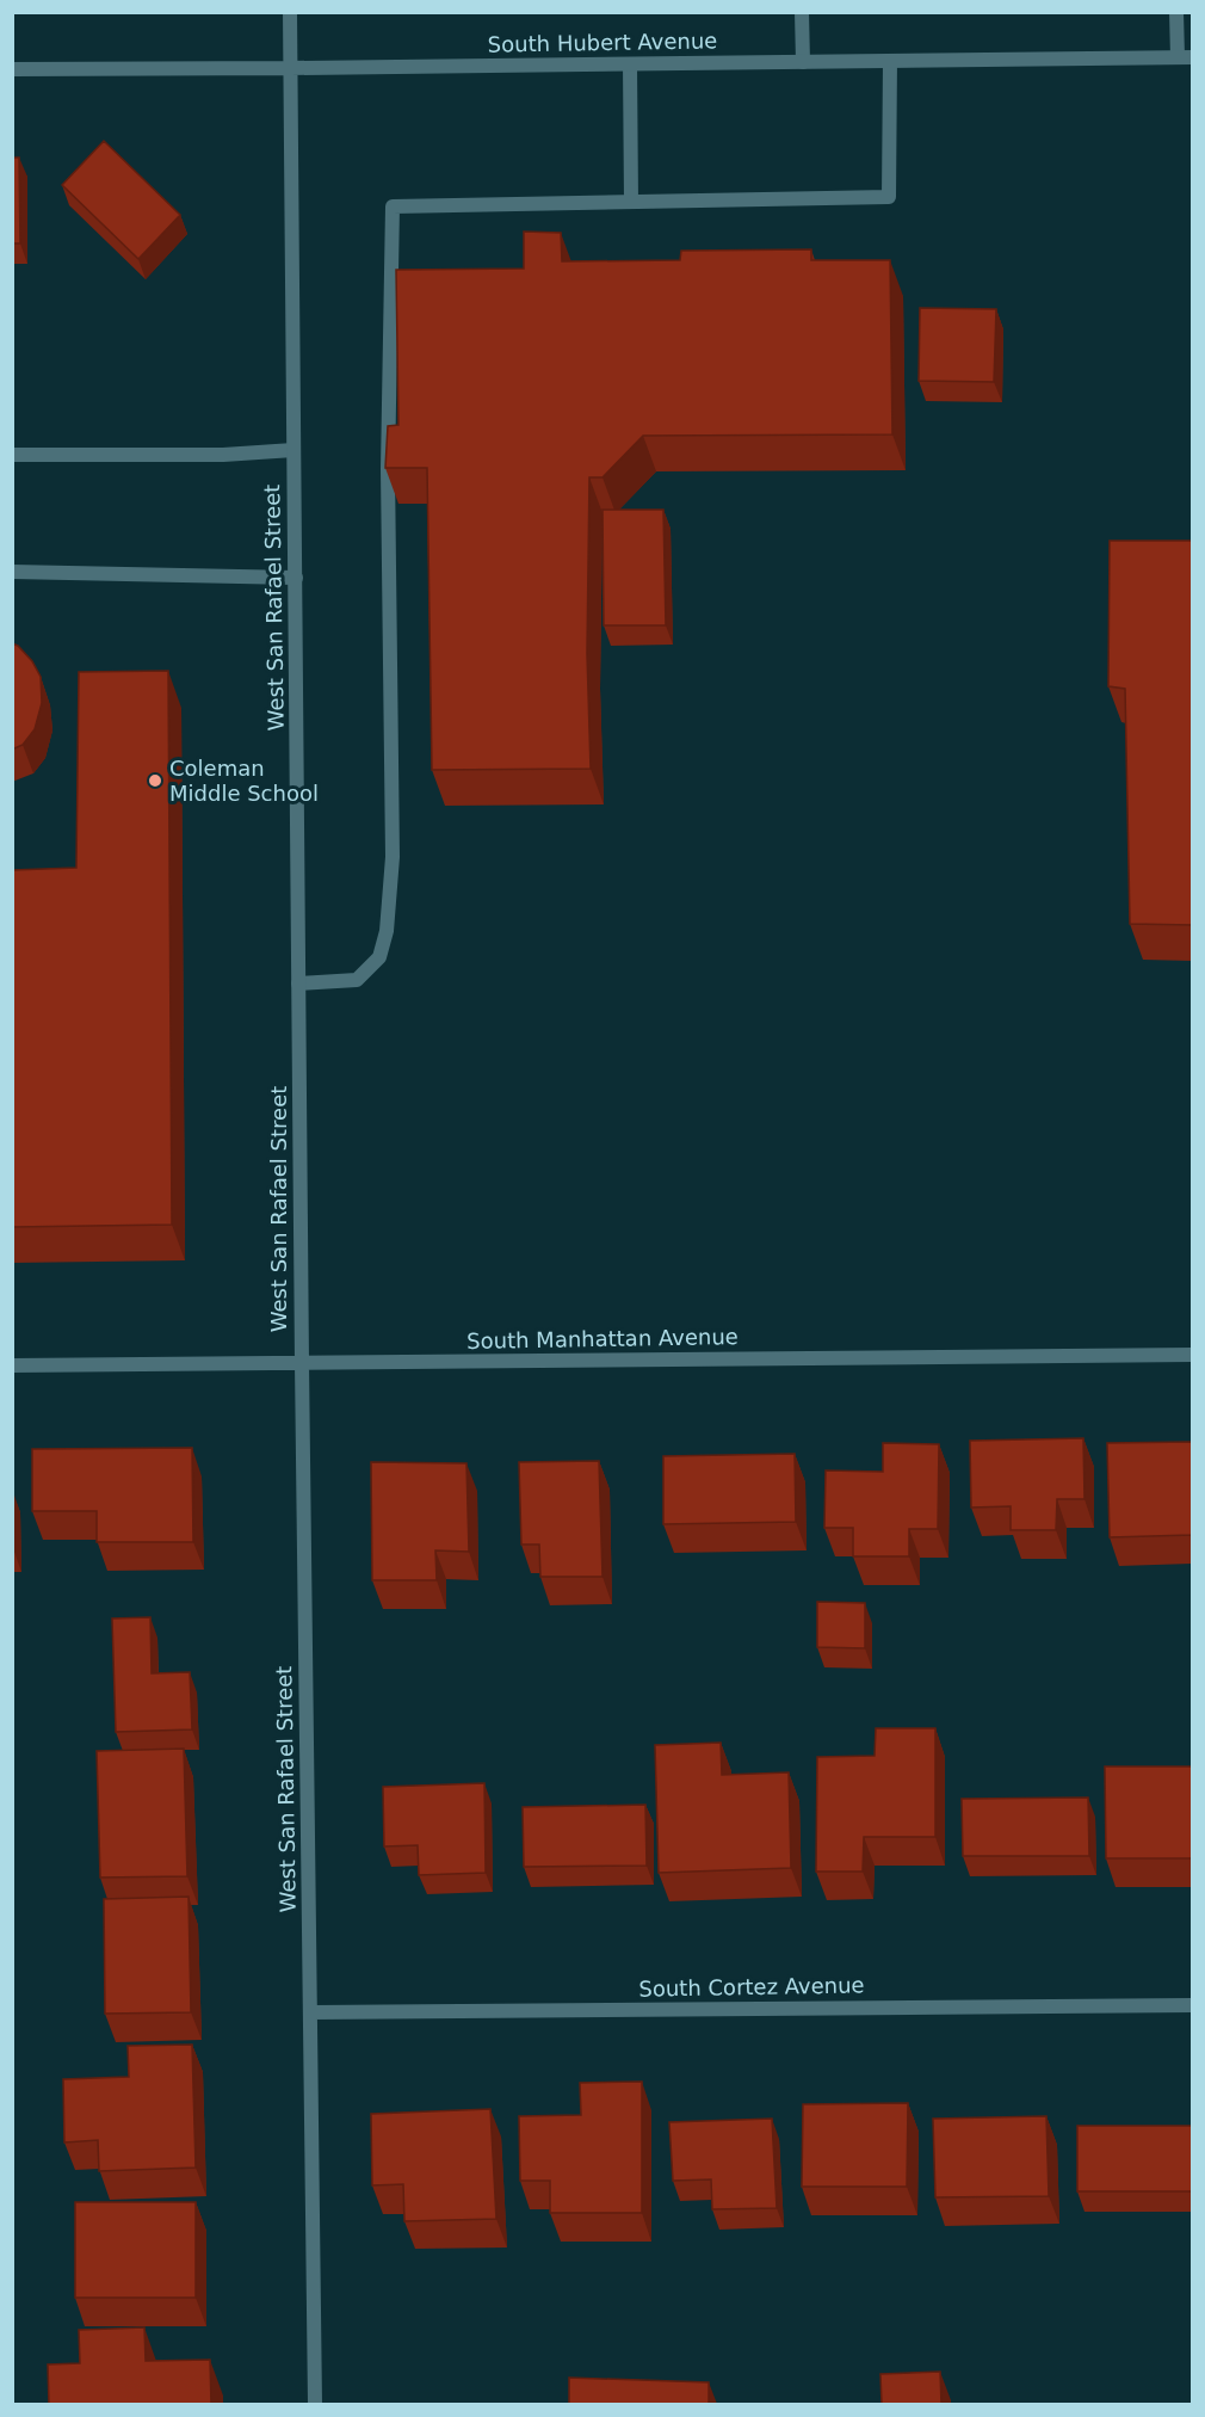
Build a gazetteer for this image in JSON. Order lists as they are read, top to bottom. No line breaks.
{"streets":{"street":["South Hubert Avenue","West San Rafael Street","South Manhattan Avenue","South Cortez Avenue"]},"crossings":[["South Hubert Avenue","West San Rafael Street"],["West San Rafael Street","South Manhattan Avenue"],["West San Rafael Street","South Cortez Avenue"]],"places":["Coleman Middle School"]}
